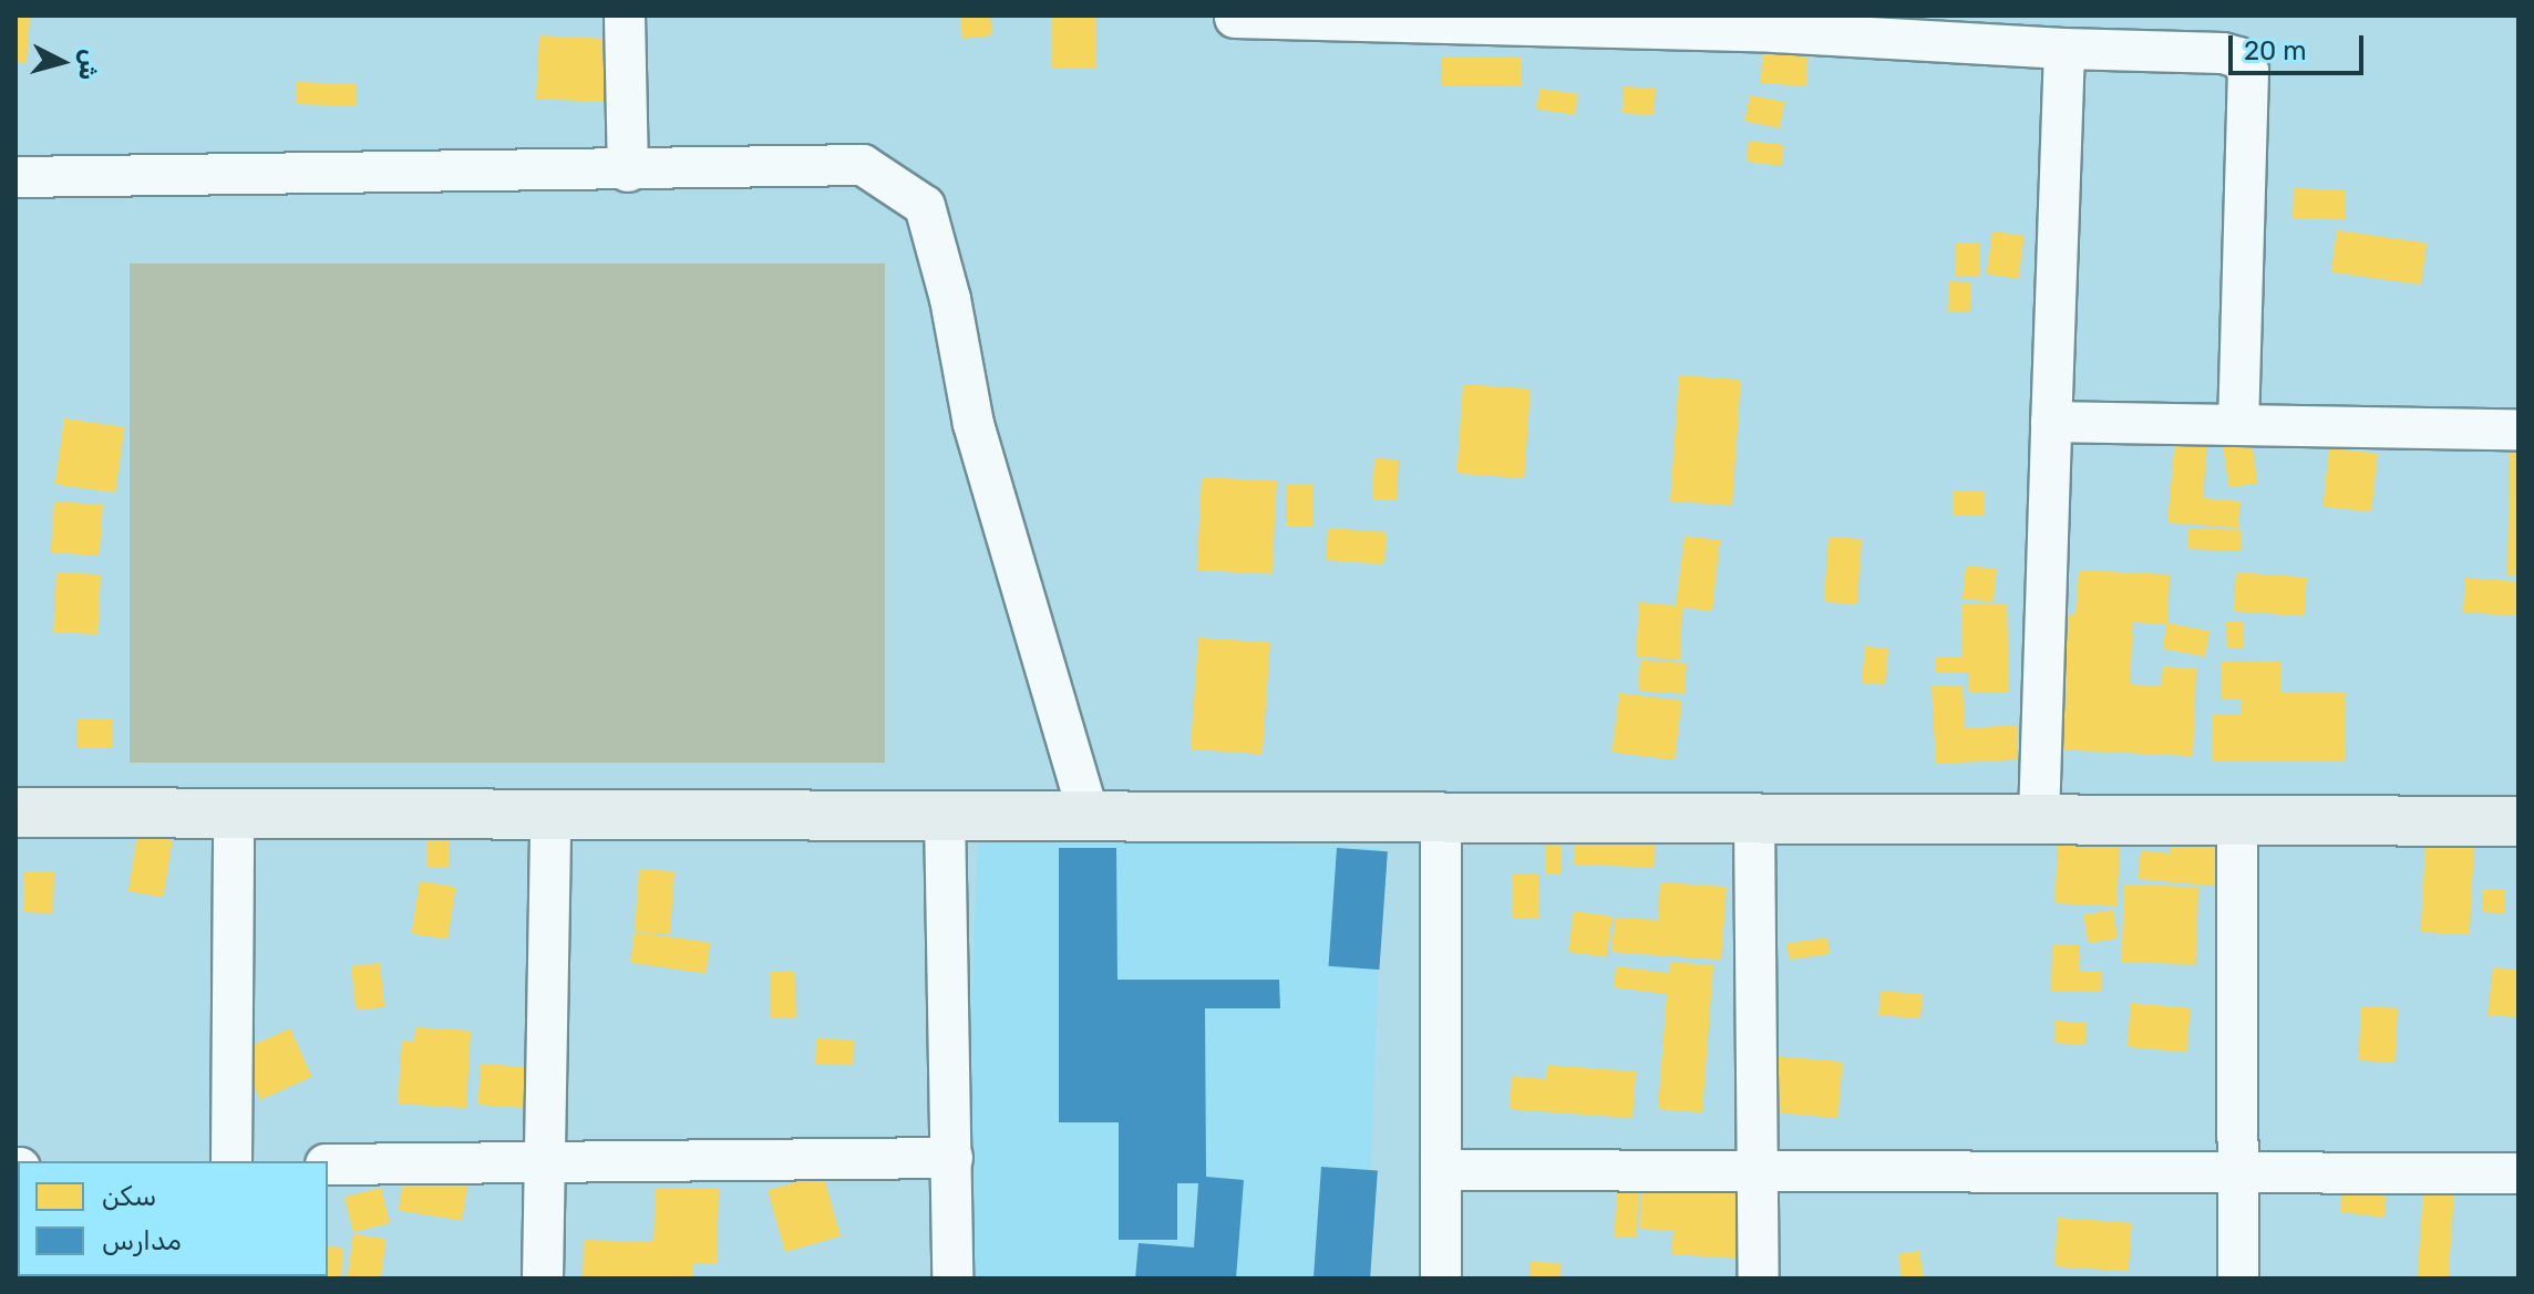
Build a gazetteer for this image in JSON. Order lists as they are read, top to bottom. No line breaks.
{"legend":["سكن","مدارس"],"scale_bar":"20 m","north":"right"}
